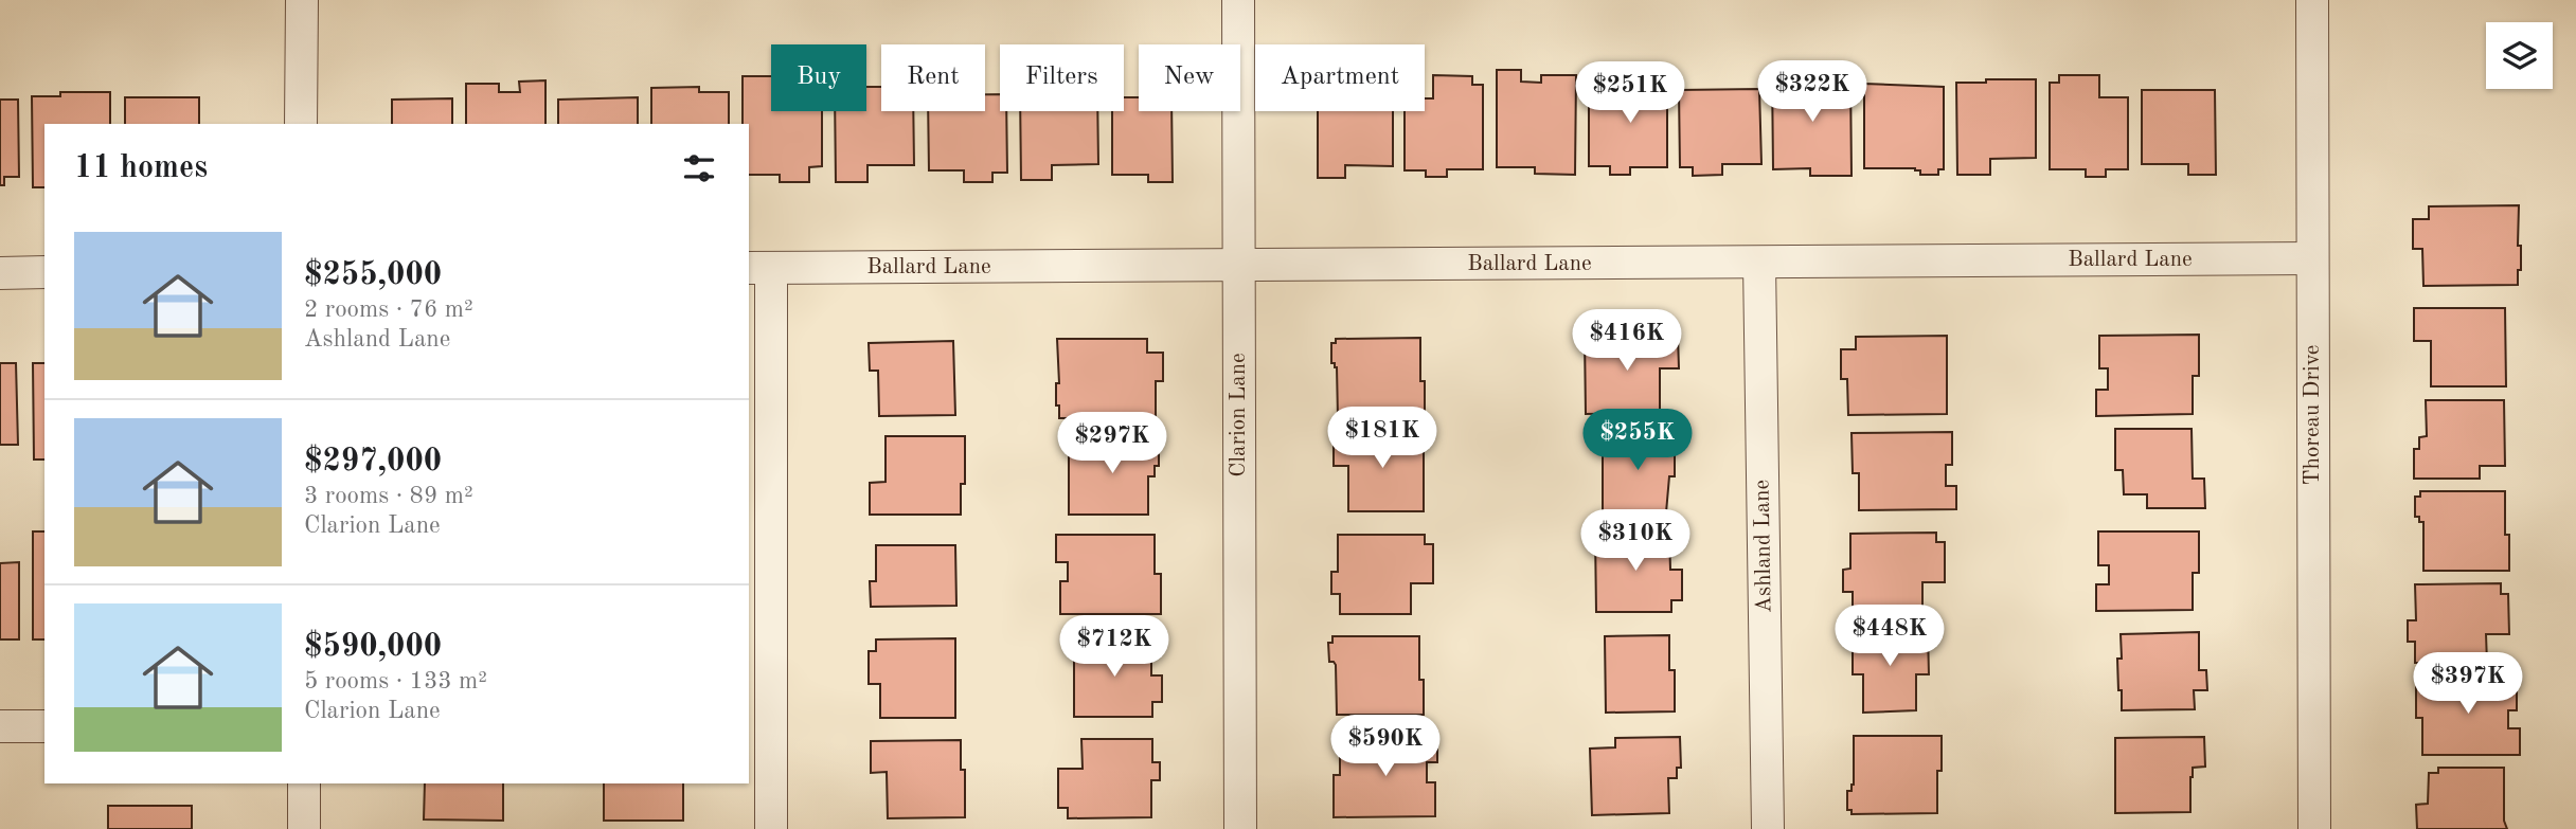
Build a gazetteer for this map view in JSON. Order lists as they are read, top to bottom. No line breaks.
{"streets":{"street":["Ballard Lane","Clarion Lane","Thoreau Drive","Ashland Lane"]},"crossings":[["Ballard Lane","Clarion Lane"],["Ballard Lane","Thoreau Drive"],["Ballard Lane","Ashland Lane"]],"page":{"chip":["Buy","Rent","Filters","New","Apartment"],"price":["$322K","$251K","$416K","$181K","$255K","$297K","$310K","$448K","$712K","$397K","$590K"],"heading":"11 homes","list":[{"name":"$255,000","note":"2 rooms · 76 m² · Ashland Lane"},{"name":"$297,000","note":"3 rooms · 89 m² · Clarion Lane"},{"name":"$590,000","note":"5 rooms · 133 m² · Clarion Lane"}]}}
